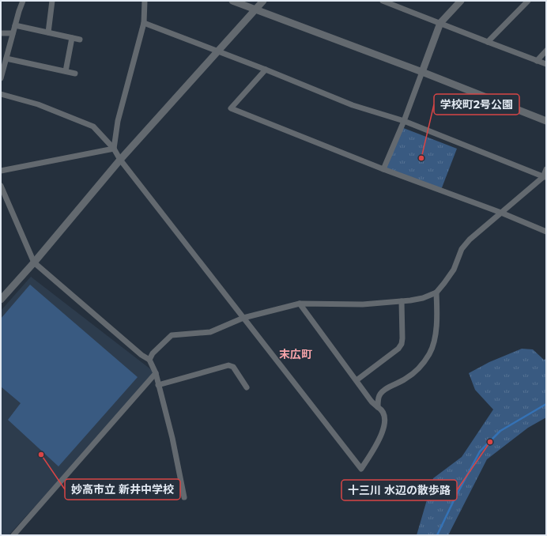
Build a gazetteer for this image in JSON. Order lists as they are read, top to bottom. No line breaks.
{"districts":["末広町"],"places":["学校町2号公園","十三川 水辺の散歩路","妙高市立 新井中学校"]}
